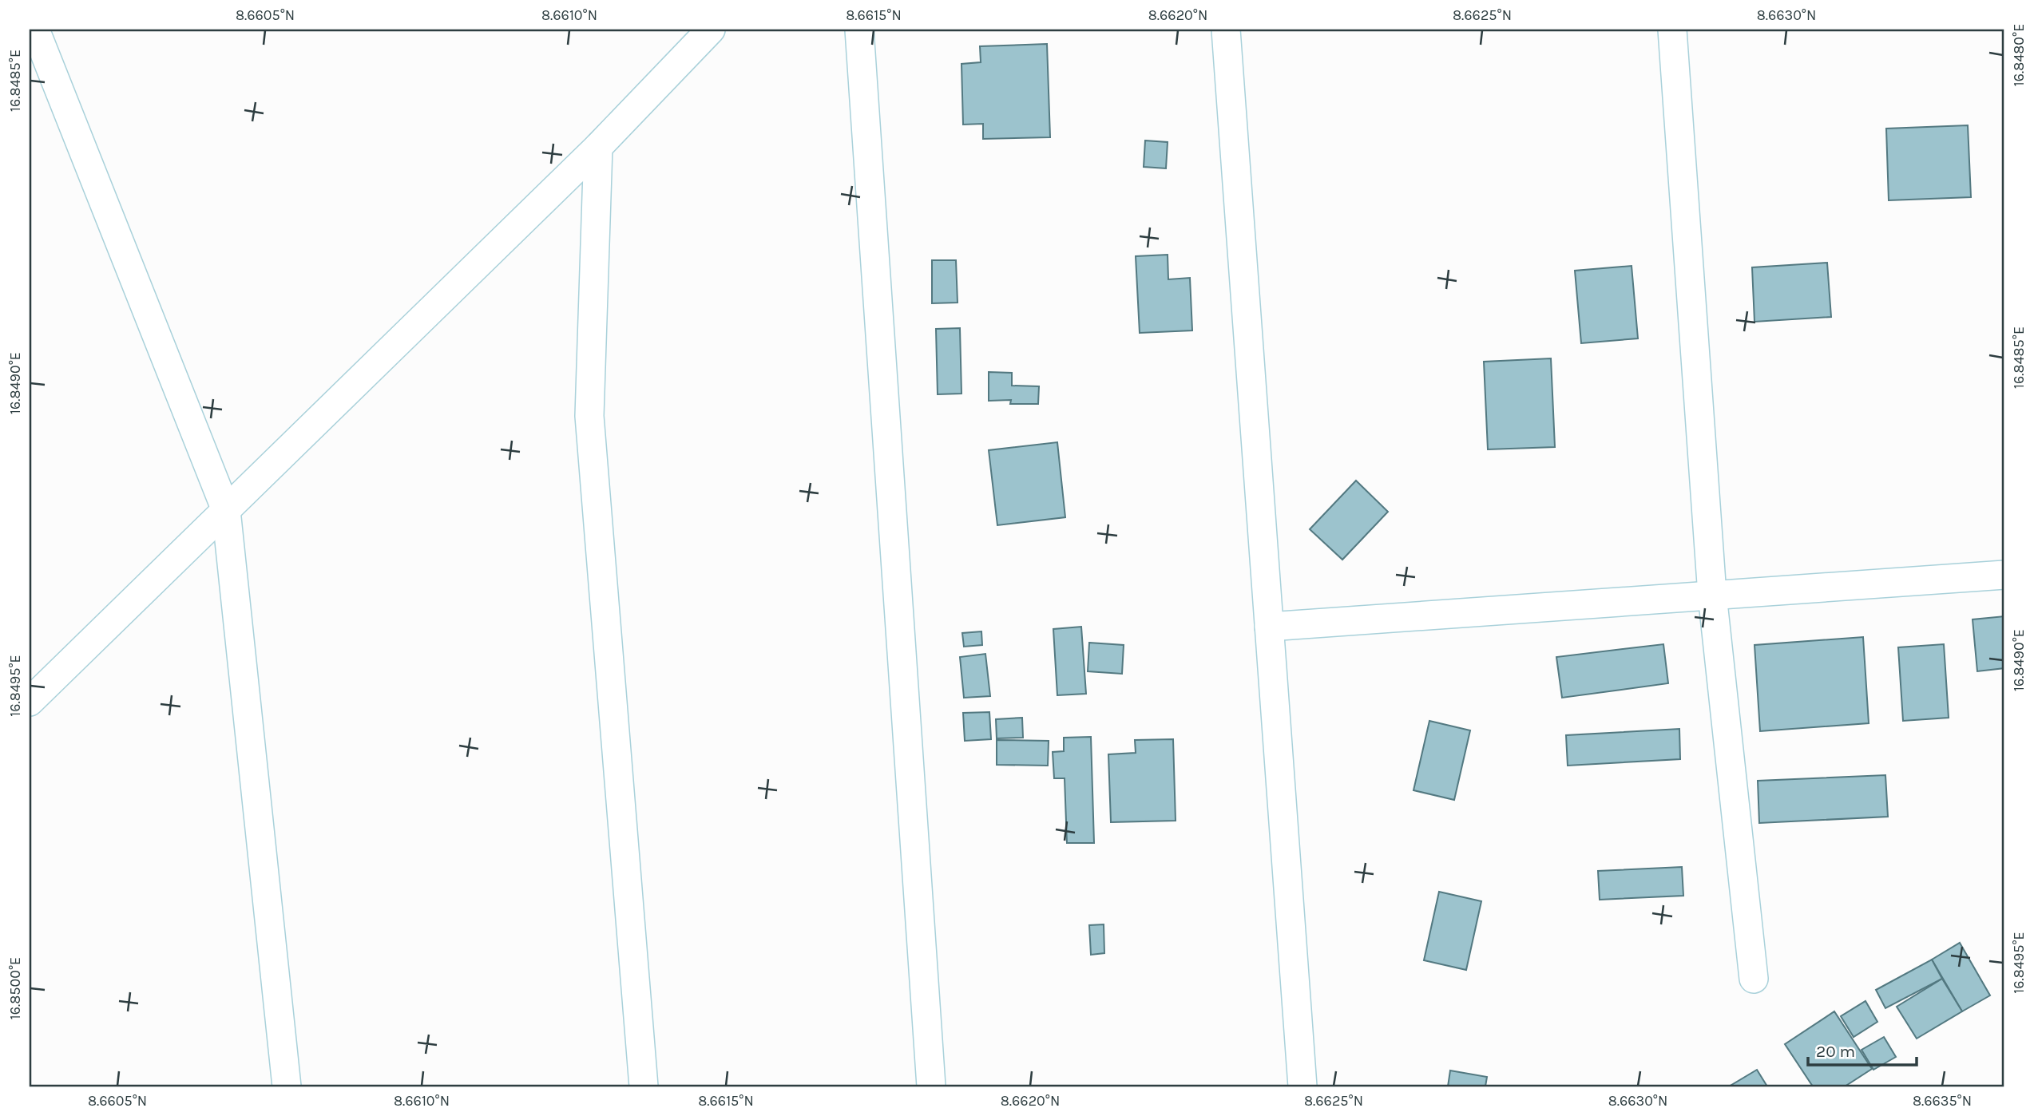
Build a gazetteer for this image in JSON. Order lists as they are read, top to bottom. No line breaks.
{"scale_bar":"20 m","coordinates":["8.6605°N","8.6610°N","8.6615°N","8.6620°N","8.6625°N","8.6630°N","16.8480°E","16.8485°E","16.8490°E","16.8495°E","16.8500°E","8.6635°N"]}
